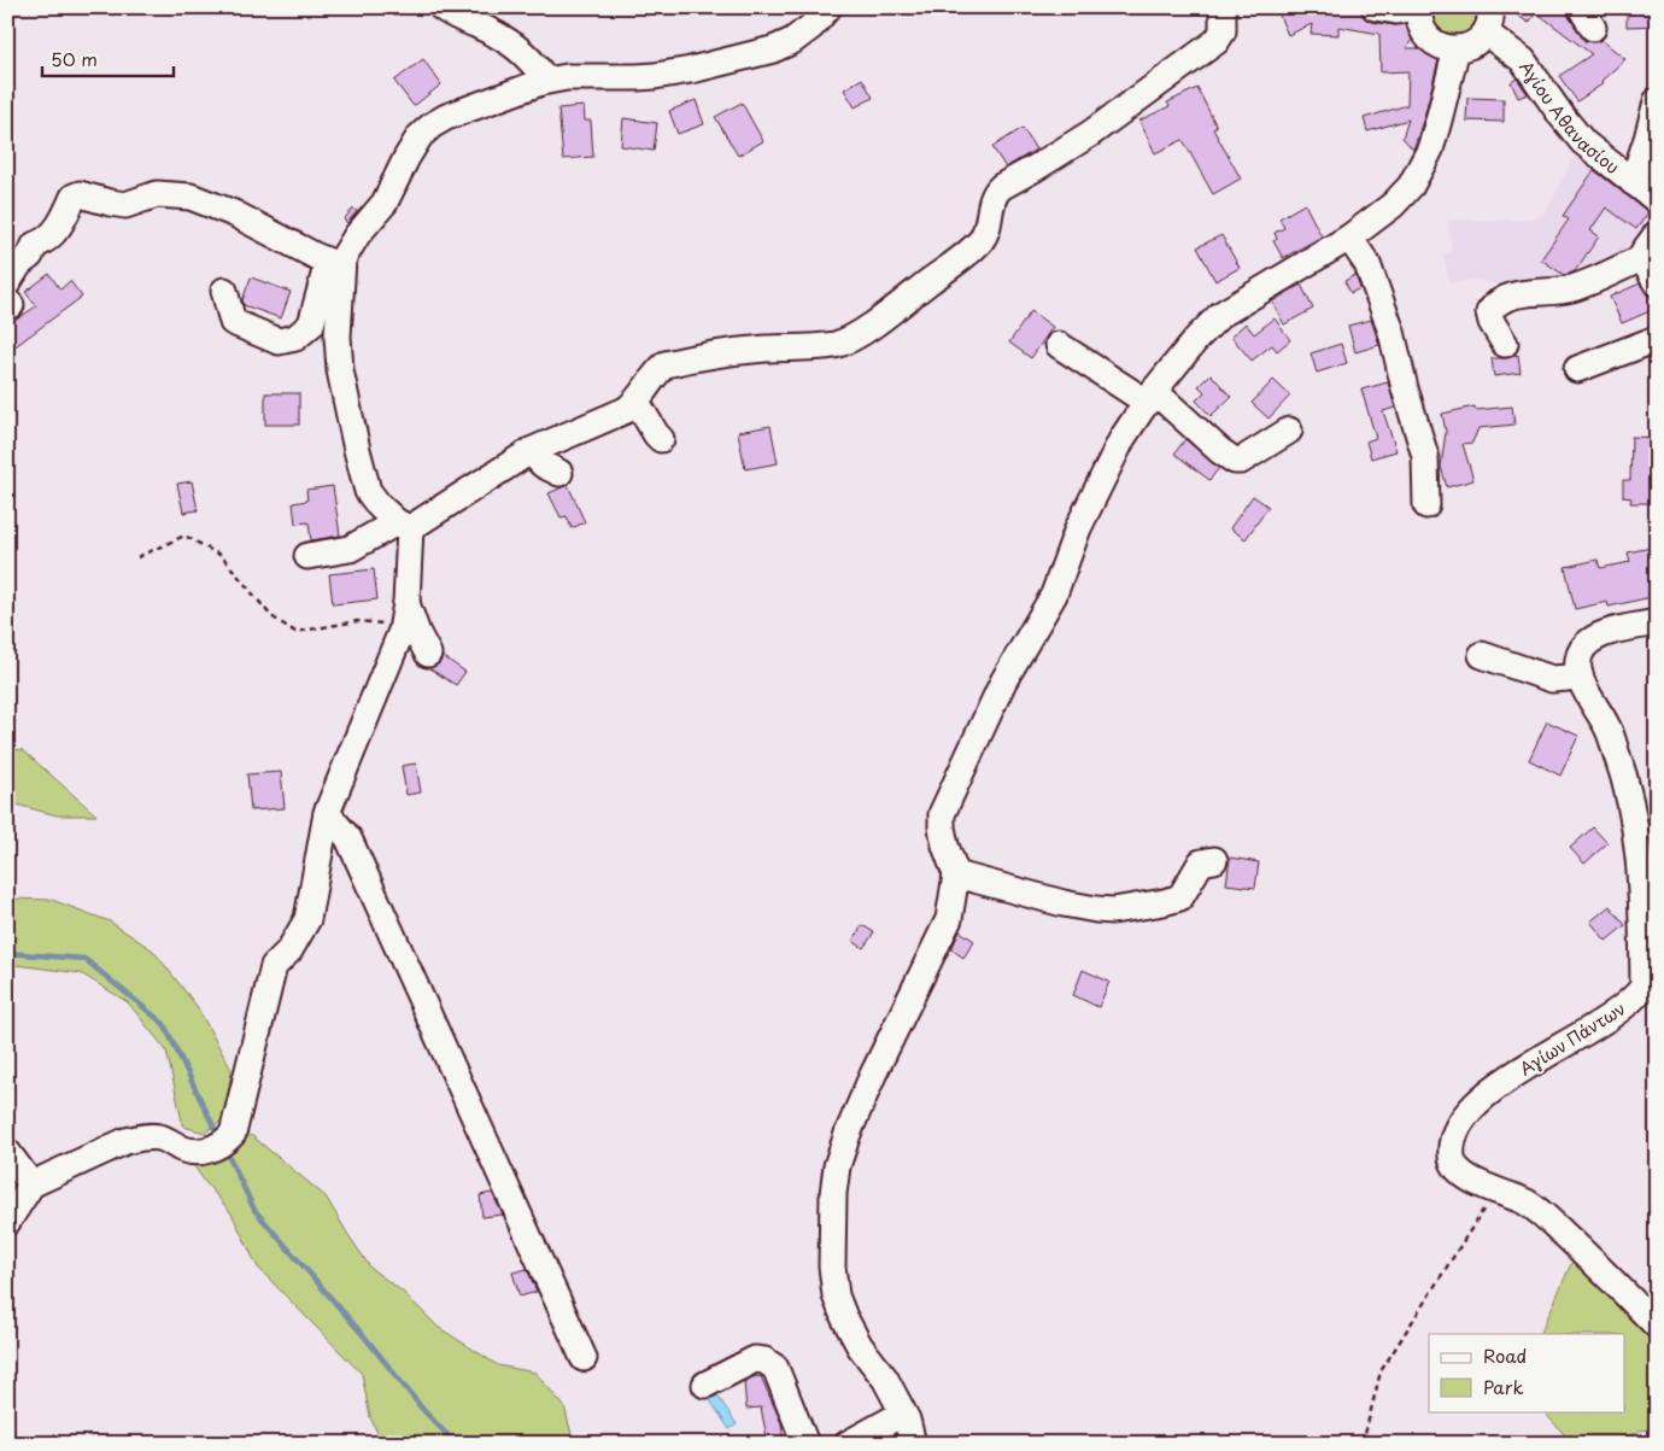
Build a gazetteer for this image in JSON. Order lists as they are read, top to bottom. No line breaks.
{"streets":{"street":["Αγίου Αθανασίου","Αγίων Πάντων"]},"legend":["Road","Park"],"scale_bar":"50 m"}
